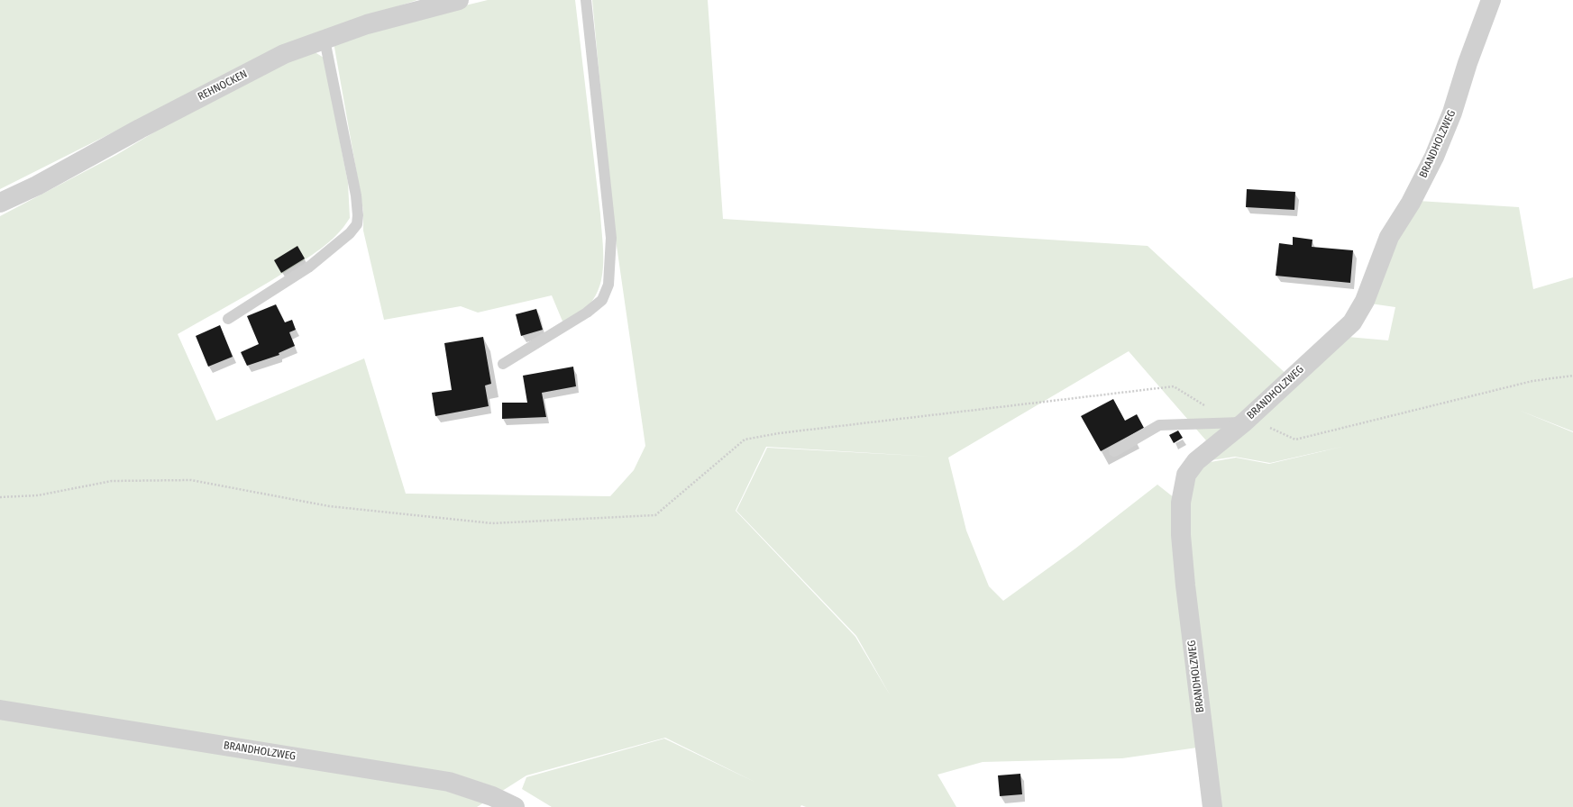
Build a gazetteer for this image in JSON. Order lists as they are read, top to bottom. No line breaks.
{"streets":{"street":["REHNOCKEN","BRANDHOLZWEG"]}}
